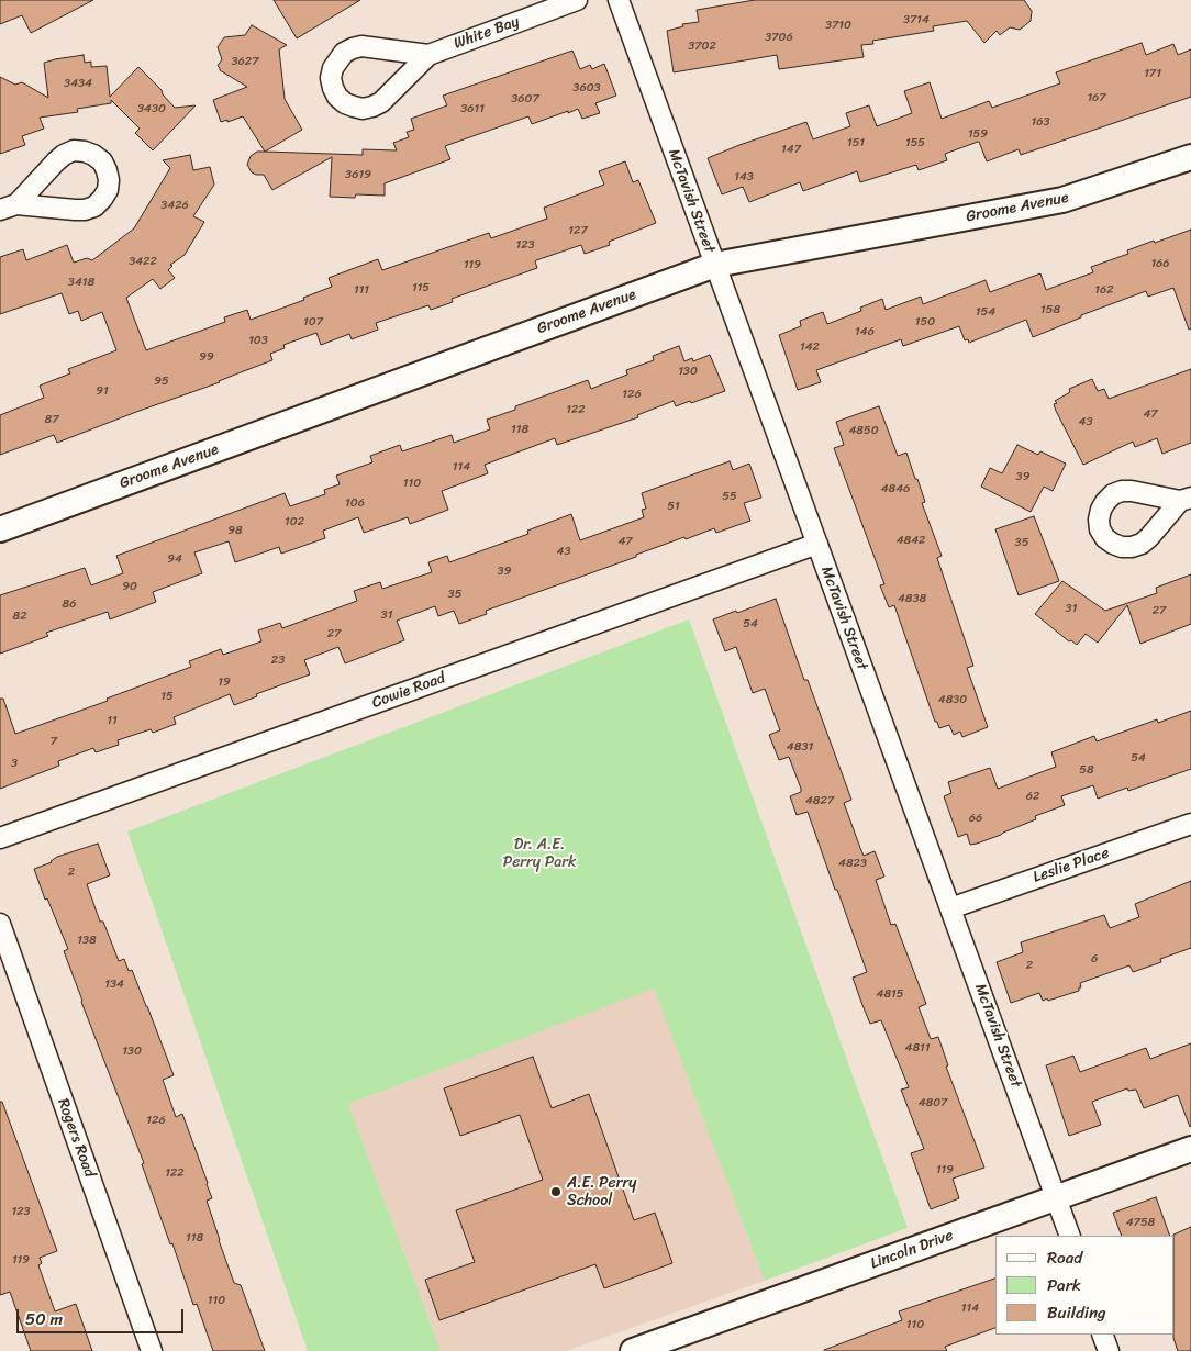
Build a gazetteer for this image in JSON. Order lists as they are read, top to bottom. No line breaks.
{"streets":{"street":["White Bay","McTavish Street","Groome Avenue","Cowie Road","Leslie Place","Rogers Road","Lincoln Drive"]},"crossings":[["McTavish Street","Groome Avenue"],["McTavish Street","Cowie Road"],["McTavish Street","Leslie Place"],["McTavish Street","Lincoln Drive"]],"parks":["Dr. A.E. Perry Park"],"places":["A.E. Perry School"],"house_numbers":["3714","3710","3706","3702","3627","171","3434","3603","167","3607","3430","3611","163","159","151","155","147","3619","143","3426","127","123","3422","166","119","3418","115","111","162","158","154","107","150","146","103","142","99","130","95","91","126","122","47","87","43","118","4850","114","39","110","4846","55","106","51","102","98","4842","47","35","43","94","39","90","35","4838","86","31","27","31","82","54","27","23","19","15","4830","11","7","4831","54","3","58","62","4827","66","4823","2","138","6","2","134","4815","4811","130","4807","126","119","122","123","4758","118","119","110","114","110"],"legend":["Road","Park","Building"],"scale_bar":"50 m"}
